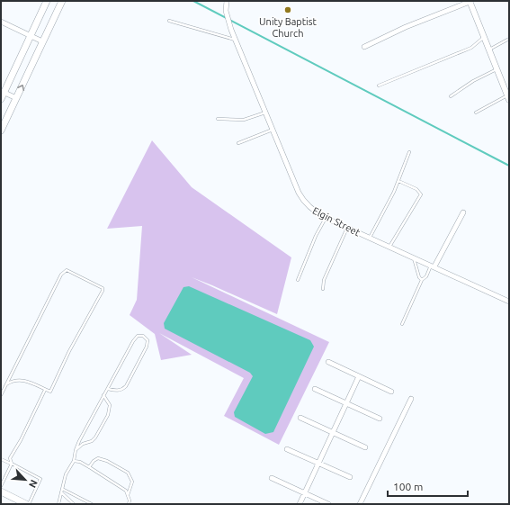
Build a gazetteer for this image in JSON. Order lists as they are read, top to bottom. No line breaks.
{"streets":{"street":["Elgin Street"]},"places":["Unity Baptist Church"],"scale_bar":"100 m","north":"bottom right"}
